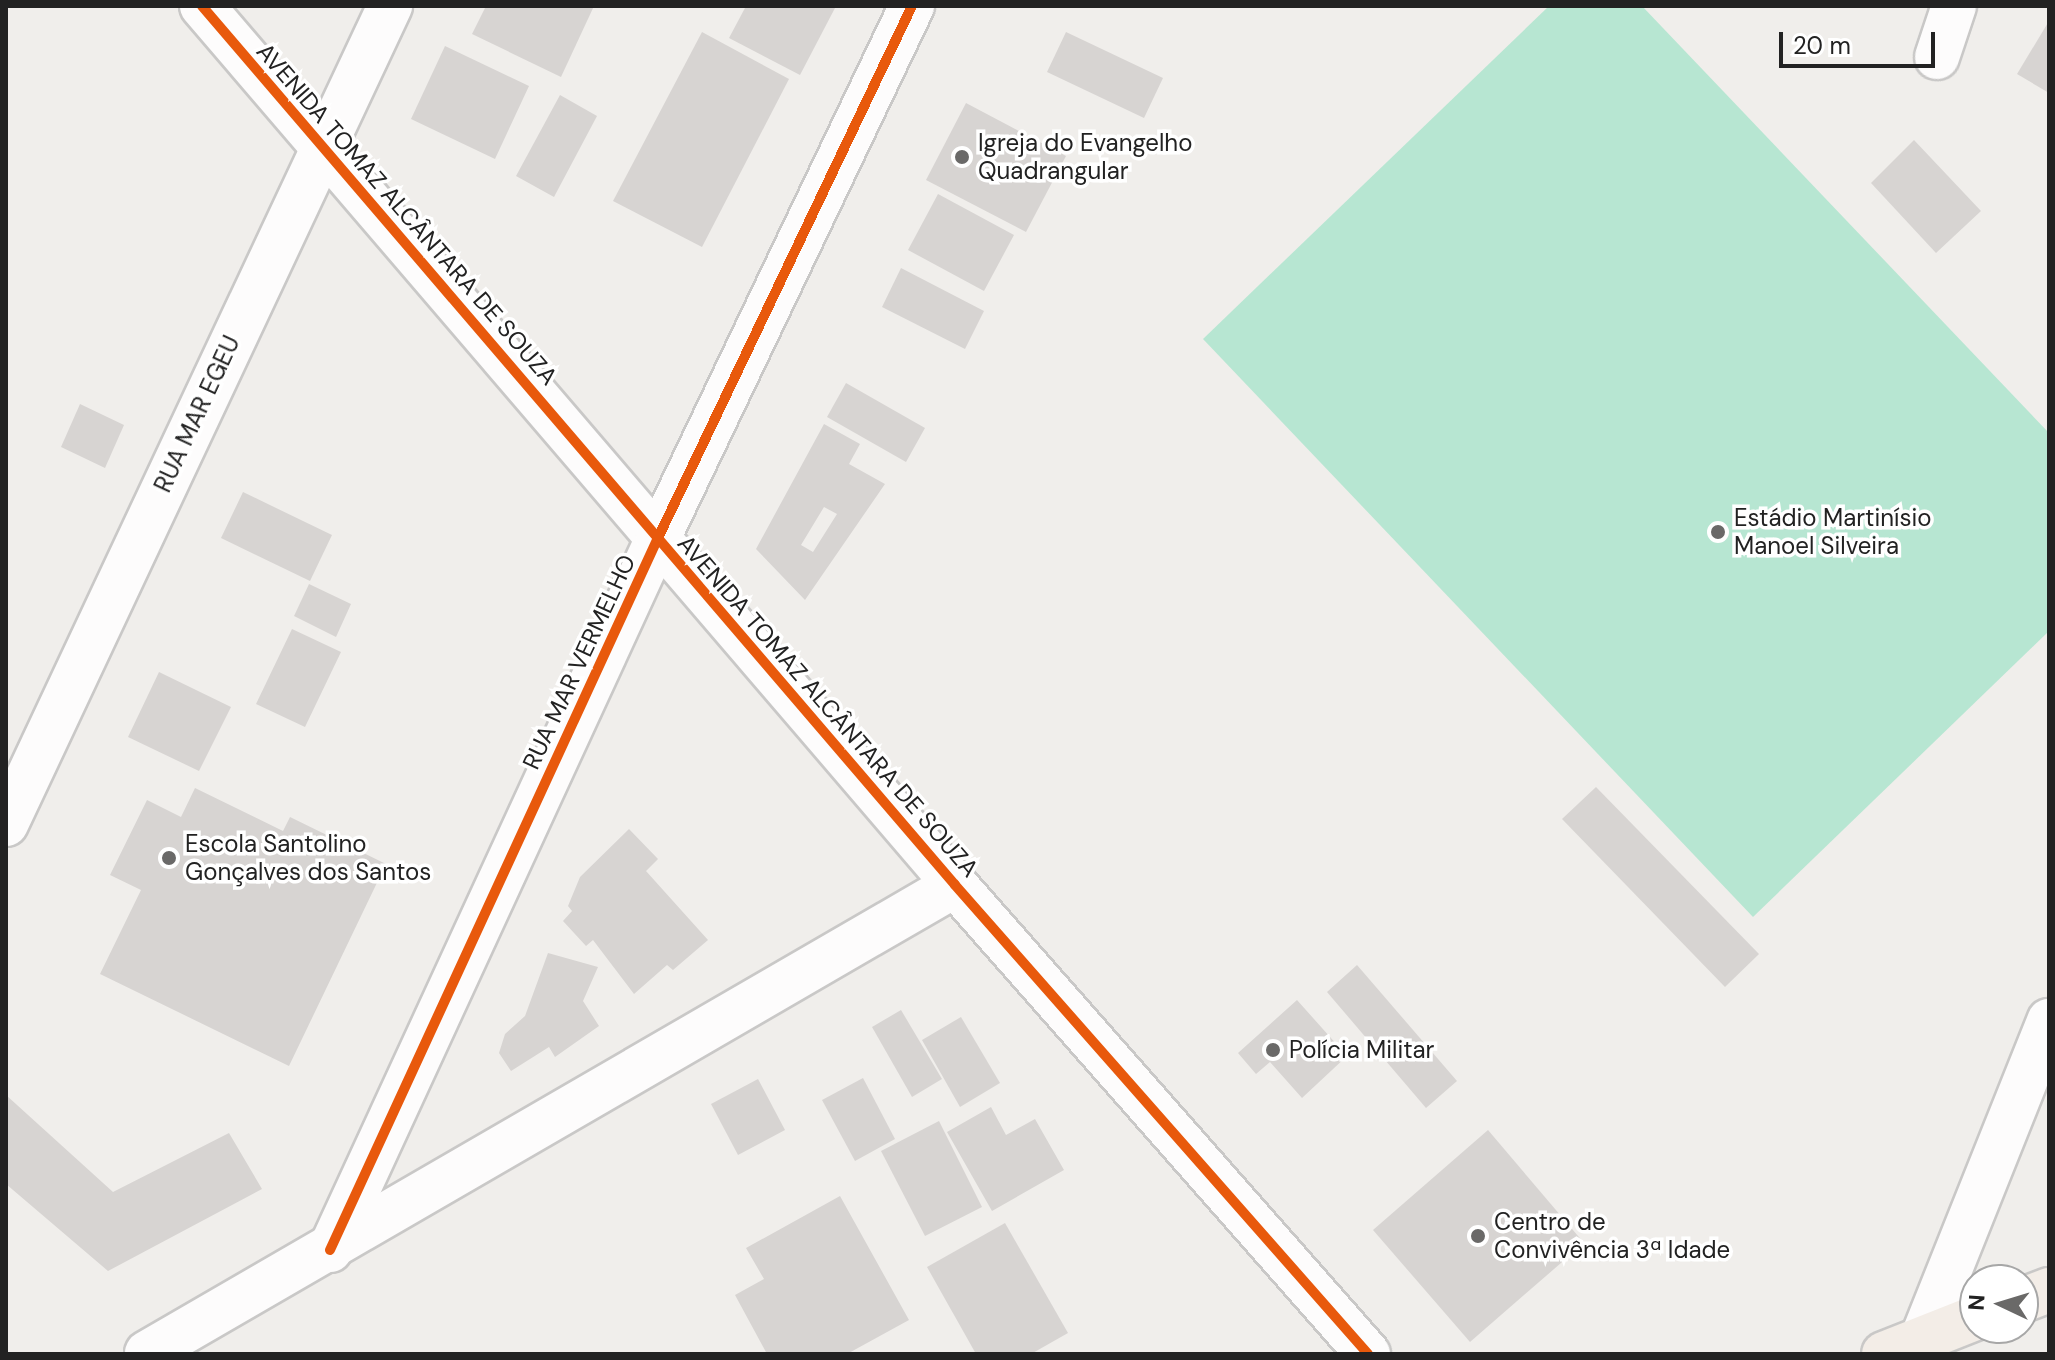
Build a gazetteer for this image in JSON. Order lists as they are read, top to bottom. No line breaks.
{"streets":{"street":["AVENIDA TOMAZ ALCÂNTARA DE SOUZA","RUA MAR EGEU","RUA MAR VERMELHO"]},"crossings":[["AVENIDA TOMAZ ALCÂNTARA DE SOUZA","RUA MAR EGEU"],["AVENIDA TOMAZ ALCÂNTARA DE SOUZA","RUA MAR VERMELHO"]],"places":["Igreja do Evangelho Quadrangular","Estádio Martinísio Manoel Silveira","Escola Santolino Gonçalves dos Santos","Polícia Militar","Centro de Convivência 3ª Idade"],"scale_bar":"20 m","north":"left"}
